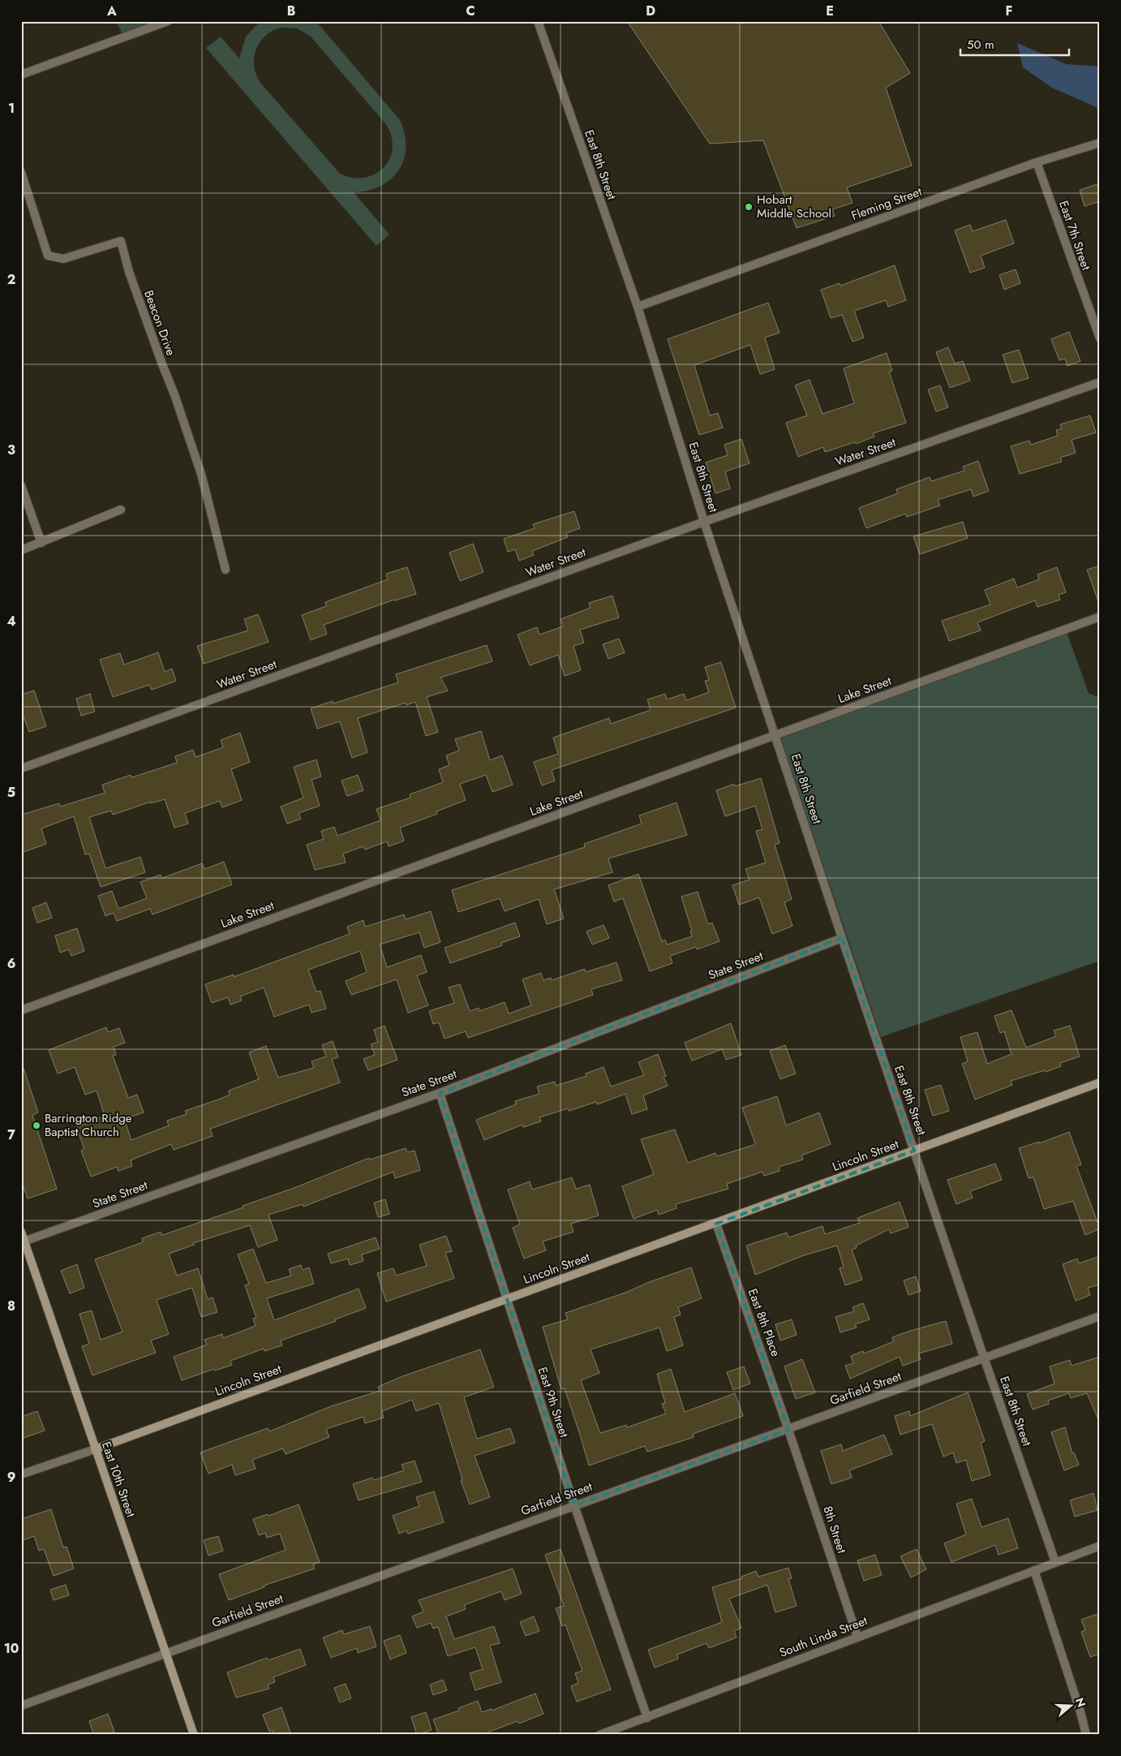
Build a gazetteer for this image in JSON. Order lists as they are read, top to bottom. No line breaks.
{"streets":{"main road":["Lincoln Street","East 10th Street"],"street":["East 8th Street","Fleming Street","East 7th Street","Beacon Drive","Water Street","Lake Street","State Street","East 8th Place","Garfield Street","East 9th Street","8th Street","South Linda Street"]},"crossings":[["East 8th Street","Fleming Street"],["East 8th Street","Water Street"],["East 8th Street","Lake Street"],["East 8th Street","State Street"],["East 8th Street","Lincoln Street"],["East 8th Street","Garfield Street"],["East 8th Street","South Linda Street"],["Fleming Street","East 7th Street"],["State Street","East 9th Street"],["State Street","East 10th Street"],["Lincoln Street","East 8th Place"],["Lincoln Street","East 9th Street"],["Lincoln Street","East 10th Street"],["East 8th Place","Garfield Street"],["East 8th Place","8th Street"],["Garfield Street","East 9th Street"],["Garfield Street","East 10th Street"],["Garfield Street","8th Street"],["East 9th Street","South Linda Street"],["8th Street","South Linda Street"]],"places":["Hobart Middle School","Barrington Ridge Baptist Church"],"scale_bar":"50 m","north":"right","grid":{"columns":["A","B","C","D","E","F"],"rows":["1","2","3","4","5","6","7","8","9","10"]}}
